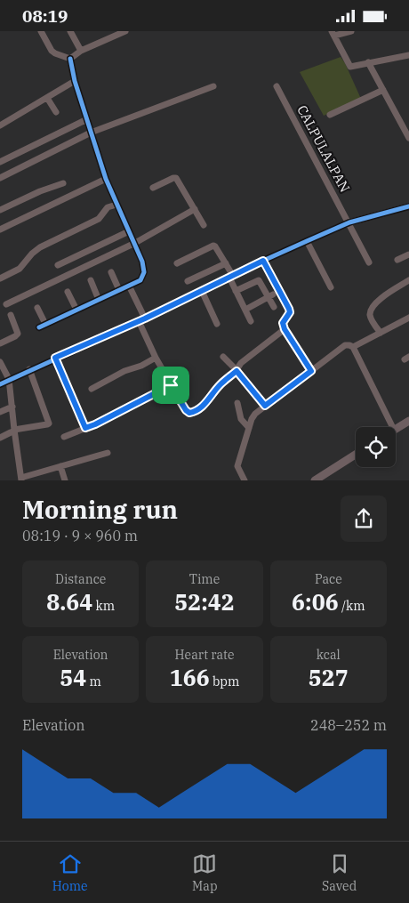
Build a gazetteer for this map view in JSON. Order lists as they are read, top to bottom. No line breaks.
{"streets":{"street":["CALPULALPAN"]},"page":{"status":"08:19","heading":["Morning run","08:19 · 9 × 960 m"],"stats":[["Distance","8.64 km"],["Time","52:42"],["Pace","6:06 /km"],["Elevation","54 m"],["Heart rate","166 bpm"],["kcal","527"]],"chart":["Elevation","248–252 m"],"tabs":["Home","Map","Saved"]}}
